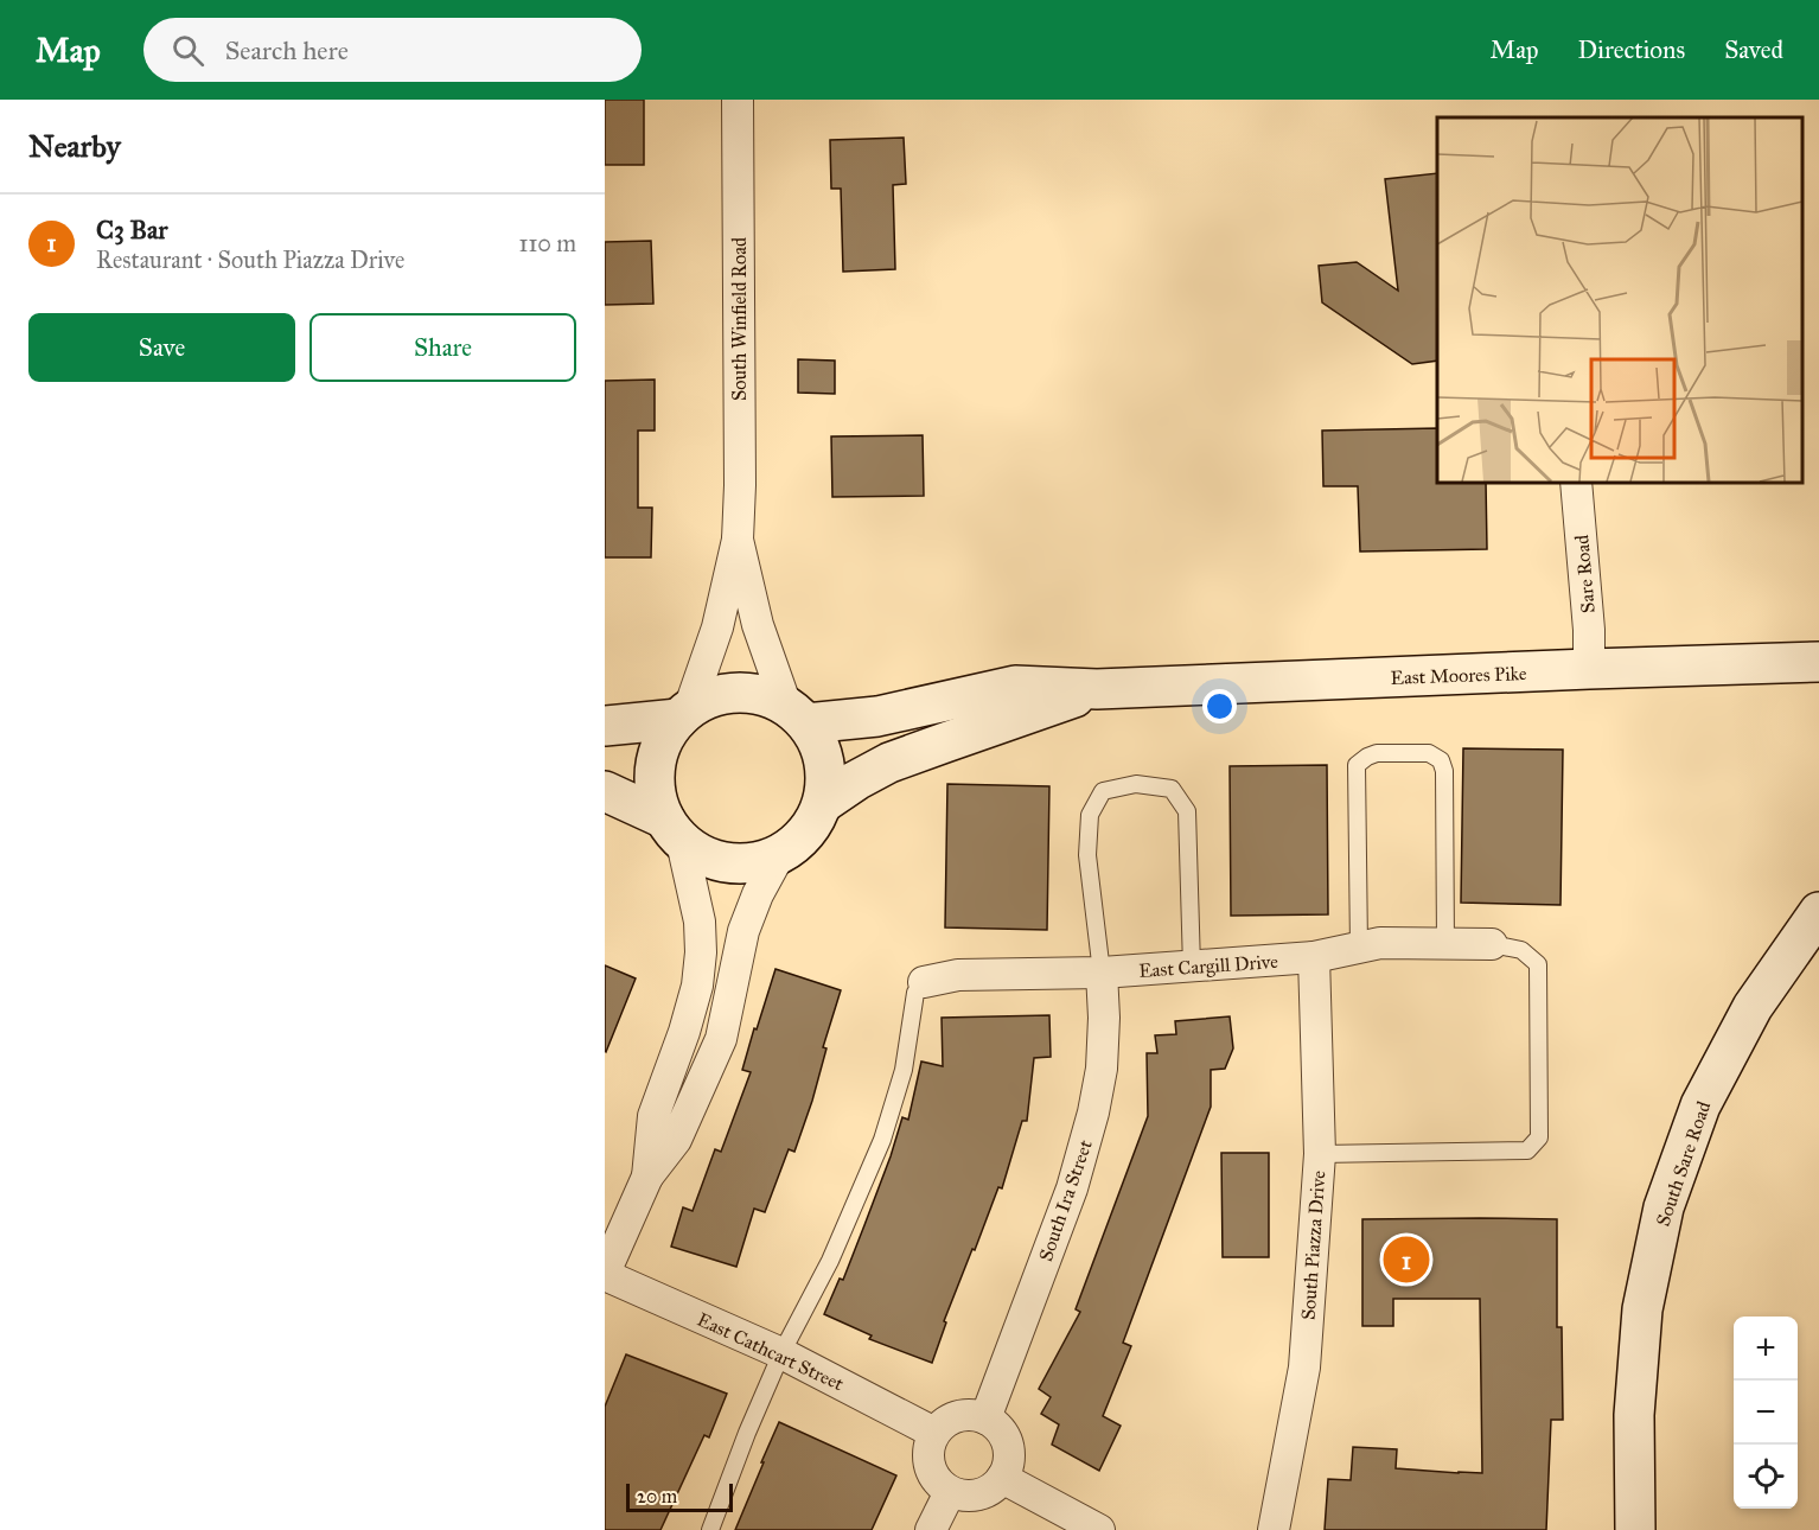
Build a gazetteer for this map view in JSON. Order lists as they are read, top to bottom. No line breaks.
{"streets":{"main road":["East Moores Pike","South Sare Road"],"street":["South Winfield Road","Sare Road","East Cargill Drive","South Ira Street","South Piazza Drive","East Cathcart Street"]},"crossings":[["South Winfield Road","East Moores Pike"],["Sare Road","East Moores Pike"],["East Cargill Drive","South Ira Street"],["East Cargill Drive","South Piazza Drive"],["South Ira Street","East Cathcart Street"]],"scale_bar":"20 m","page":{"header":"Map","search":"Search here","nav":["Map","Directions","Saved"],"heading":"Nearby","list":[{"mark":"1","name":"C3 Bar","note":"Restaurant · South Piazza Drive","value":"110 m"}],"buttons":["Save","Share"],"pins":"1","map_buttons":["+","−"],"scale":"20 m"}}
